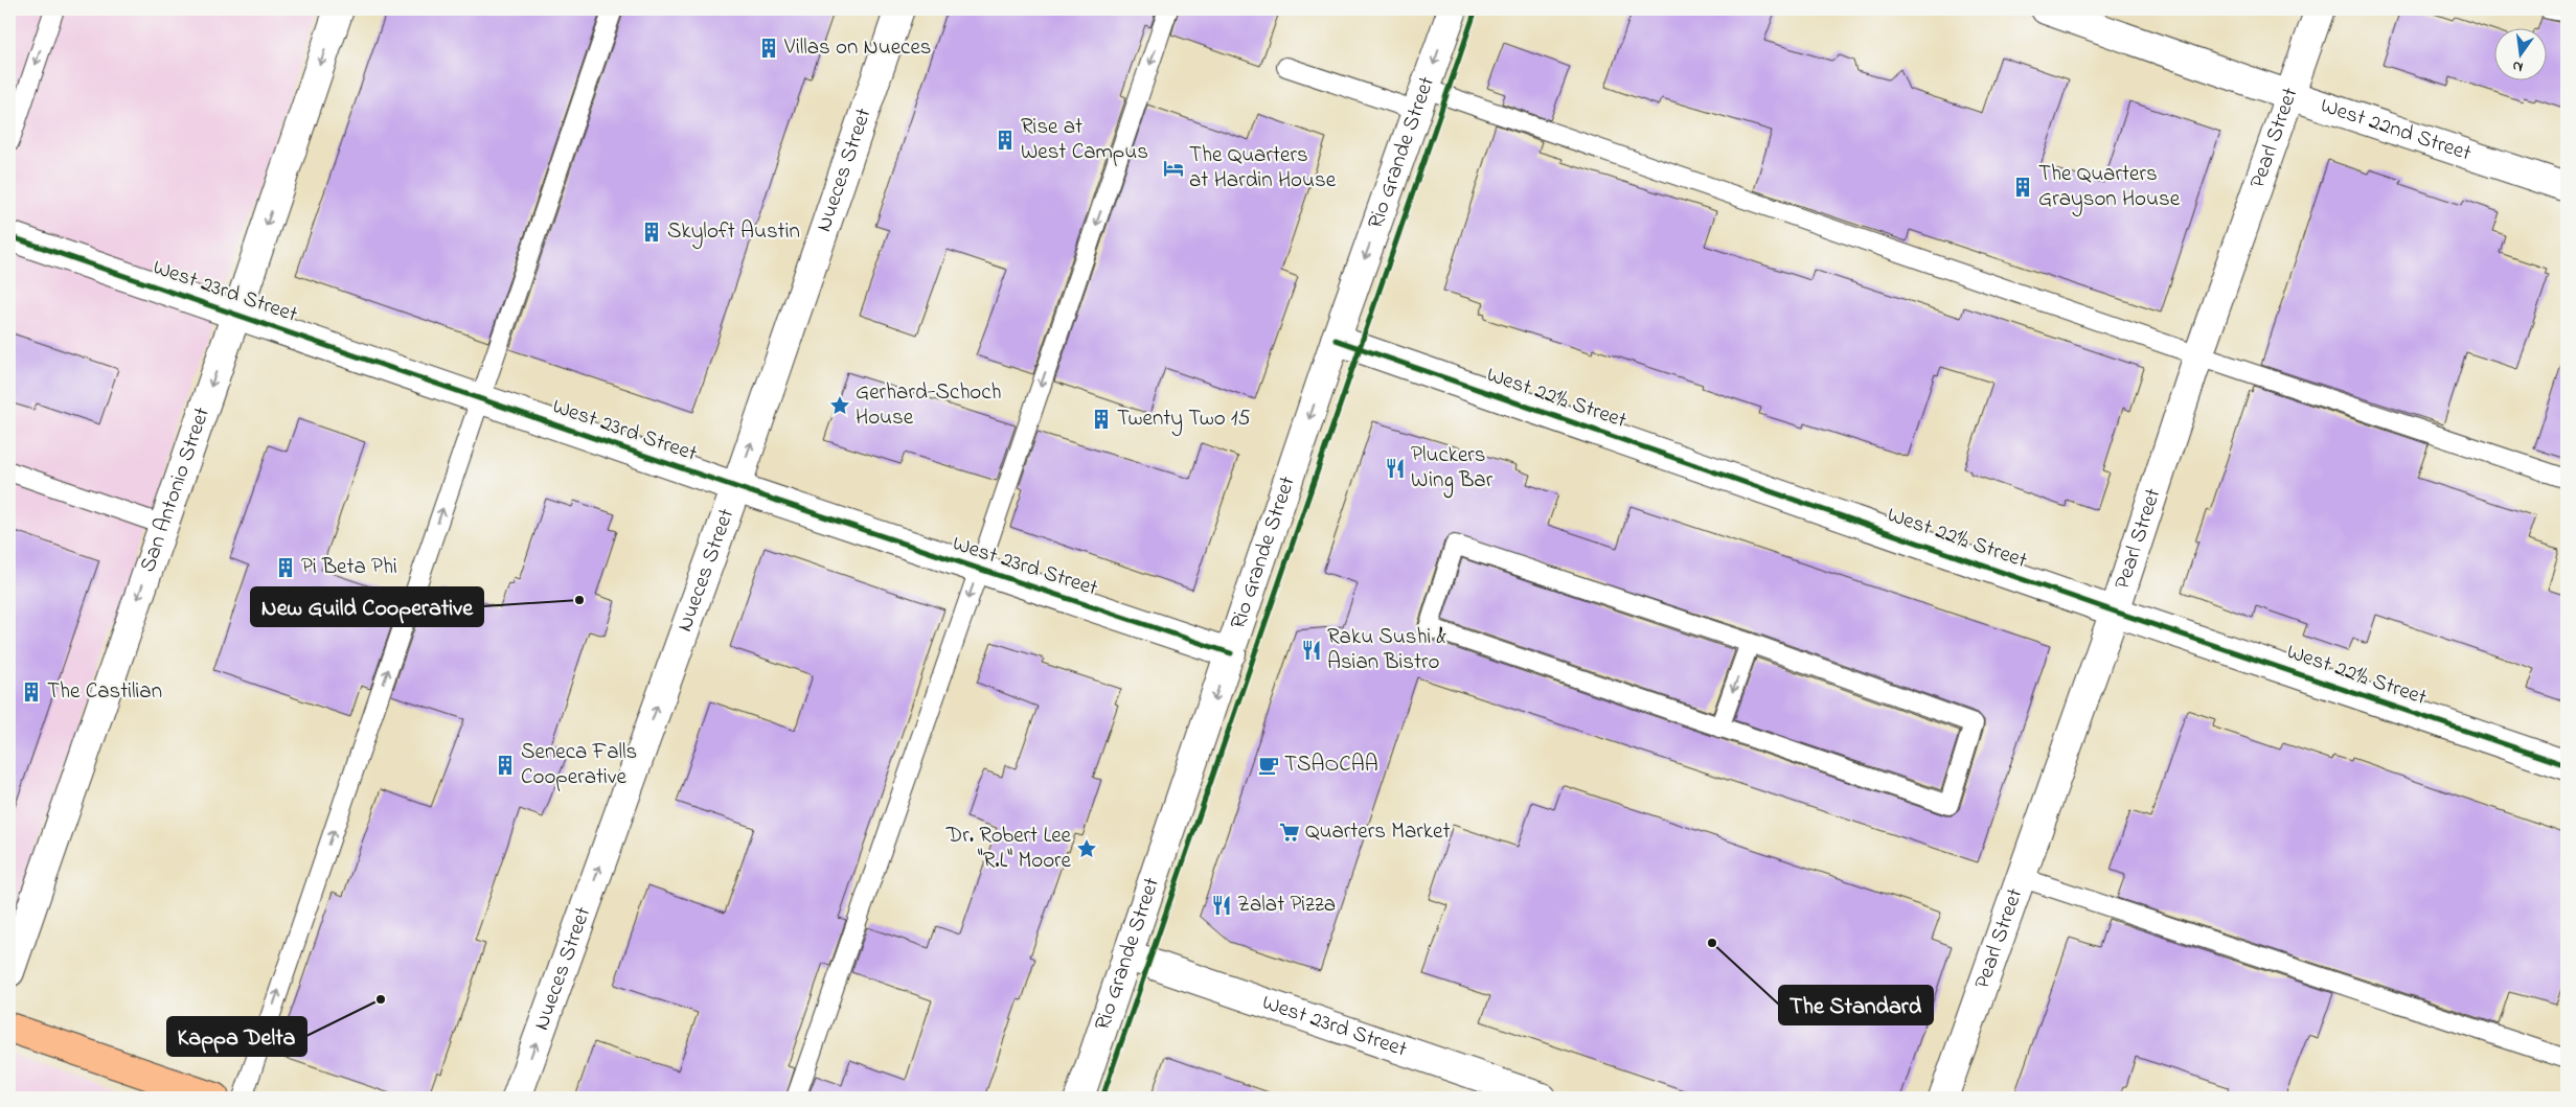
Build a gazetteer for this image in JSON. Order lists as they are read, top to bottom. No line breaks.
{"streets":{"street":["West 22nd Street","Pearl Street","Rio Grande Street","Nueces Street","West 23rd Street","West 22½ Street","San Antonio Street"]},"crossings":[["West 22nd Street","Pearl Street"],["Pearl Street","West 22½ Street"],["Rio Grande Street","West 23rd Street"],["Rio Grande Street","West 22½ Street"],["Nueces Street","West 23rd Street"],["West 23rd Street","San Antonio Street"]],"one_way":["Rio Grande Street","Nueces Street","San Antonio Street"],"places":{"building":["Villas on Nueces","Rise at West Campus","The Quarters Grayson House","Skyloft Austin","Twenty Two 15","Pi Beta Phi","The Castilian","Seneca Falls Cooperative"],"hotel":["The Quarters at Hardin House"],"place":["Gerhard-Schoch House","Dr. Robert Lee \"R.L\" Moore"],"restaurant":["Pluckers Wing Bar","Raku Sushi & Asian Bistro","Zalat Pizza"],"other":["New Guild Cooperative","The Standard","Kappa Delta"],"cafe":["TSAOCAA"],"supermarket":["Quarters Market"]},"north":"bottom"}
